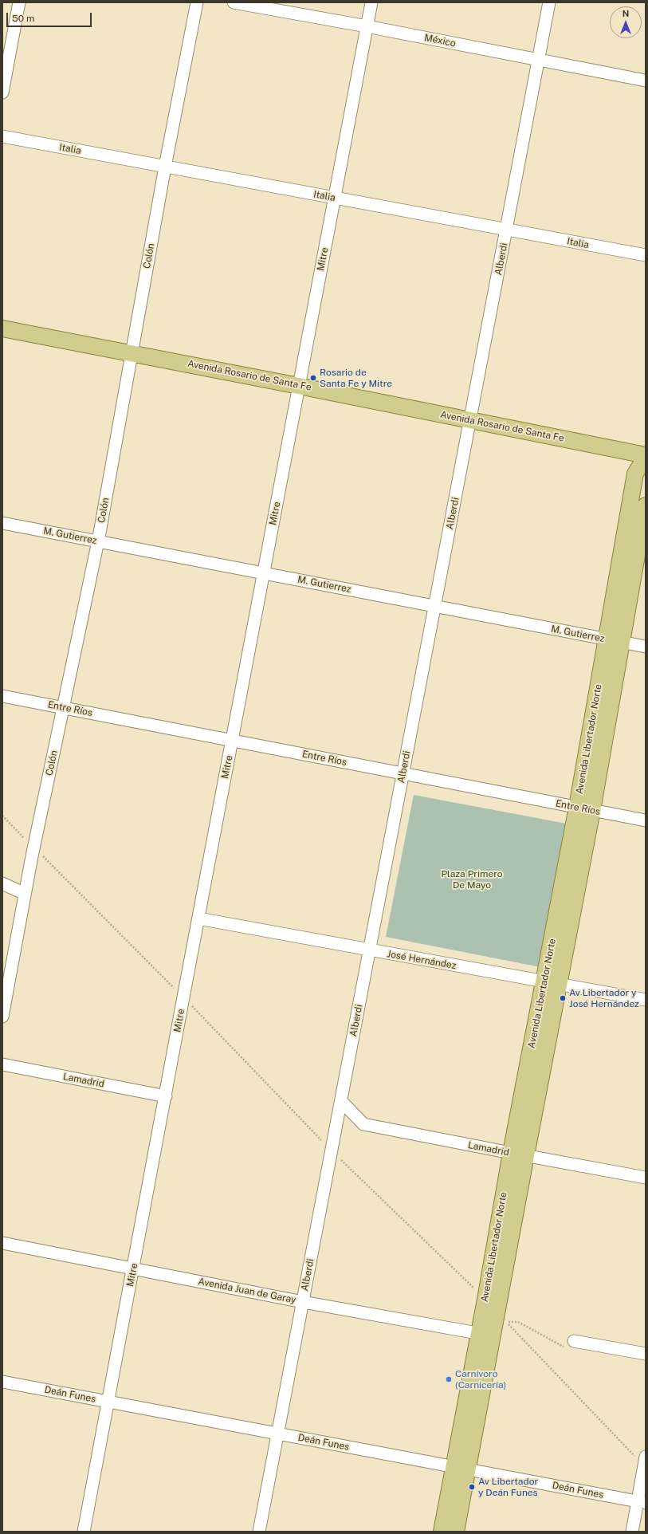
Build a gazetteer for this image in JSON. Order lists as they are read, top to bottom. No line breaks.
{"streets":{"main road":["Avenida Rosario de Santa Fe","Avenida Libertador Norte"],"street":["México","Italia","Colón","Mitre","Alberdi","M. Gutierrez","Entre Ríos","José Hernández","Lamadrid","Avenida Juan de Garay","Deán Funes"]},"crossings":[["México","Mitre"],["México","Alberdi"],["Italia","Colón"],["Italia","Mitre"],["Italia","Alberdi"],["Colón","Avenida Rosario de Santa Fe"],["Colón","M. Gutierrez"],["Colón","Entre Ríos"],["Mitre","Avenida Rosario de Santa Fe"],["Mitre","M. Gutierrez"],["Mitre","Entre Ríos"],["Mitre","José Hernández"],["Mitre","Lamadrid"],["Mitre","Avenida Juan de Garay"],["Mitre","Deán Funes"],["Alberdi","Avenida Rosario de Santa Fe"],["Alberdi","M. Gutierrez"],["Alberdi","Entre Ríos"],["Alberdi","José Hernández"],["Alberdi","Lamadrid"],["Alberdi","Avenida Juan de Garay"],["Alberdi","Deán Funes"],["Avenida Rosario de Santa Fe","Avenida Libertador Norte"],["M. Gutierrez","Avenida Libertador Norte"],["Entre Ríos","Avenida Libertador Norte"],["Avenida Libertador Norte","José Hernández"],["Avenida Libertador Norte","Lamadrid"],["Avenida Libertador Norte","Avenida Juan de Garay"],["Avenida Libertador Norte","Deán Funes"]],"parks":["Plaza Primero De Mayo"],"places":["Rosario de Santa Fe y Mitre","Av Libertador y José Hernández","Carnívoro (Carnicería)","Av Libertador y Deán Funes"],"scale_bar":"50 m","north":"top"}
